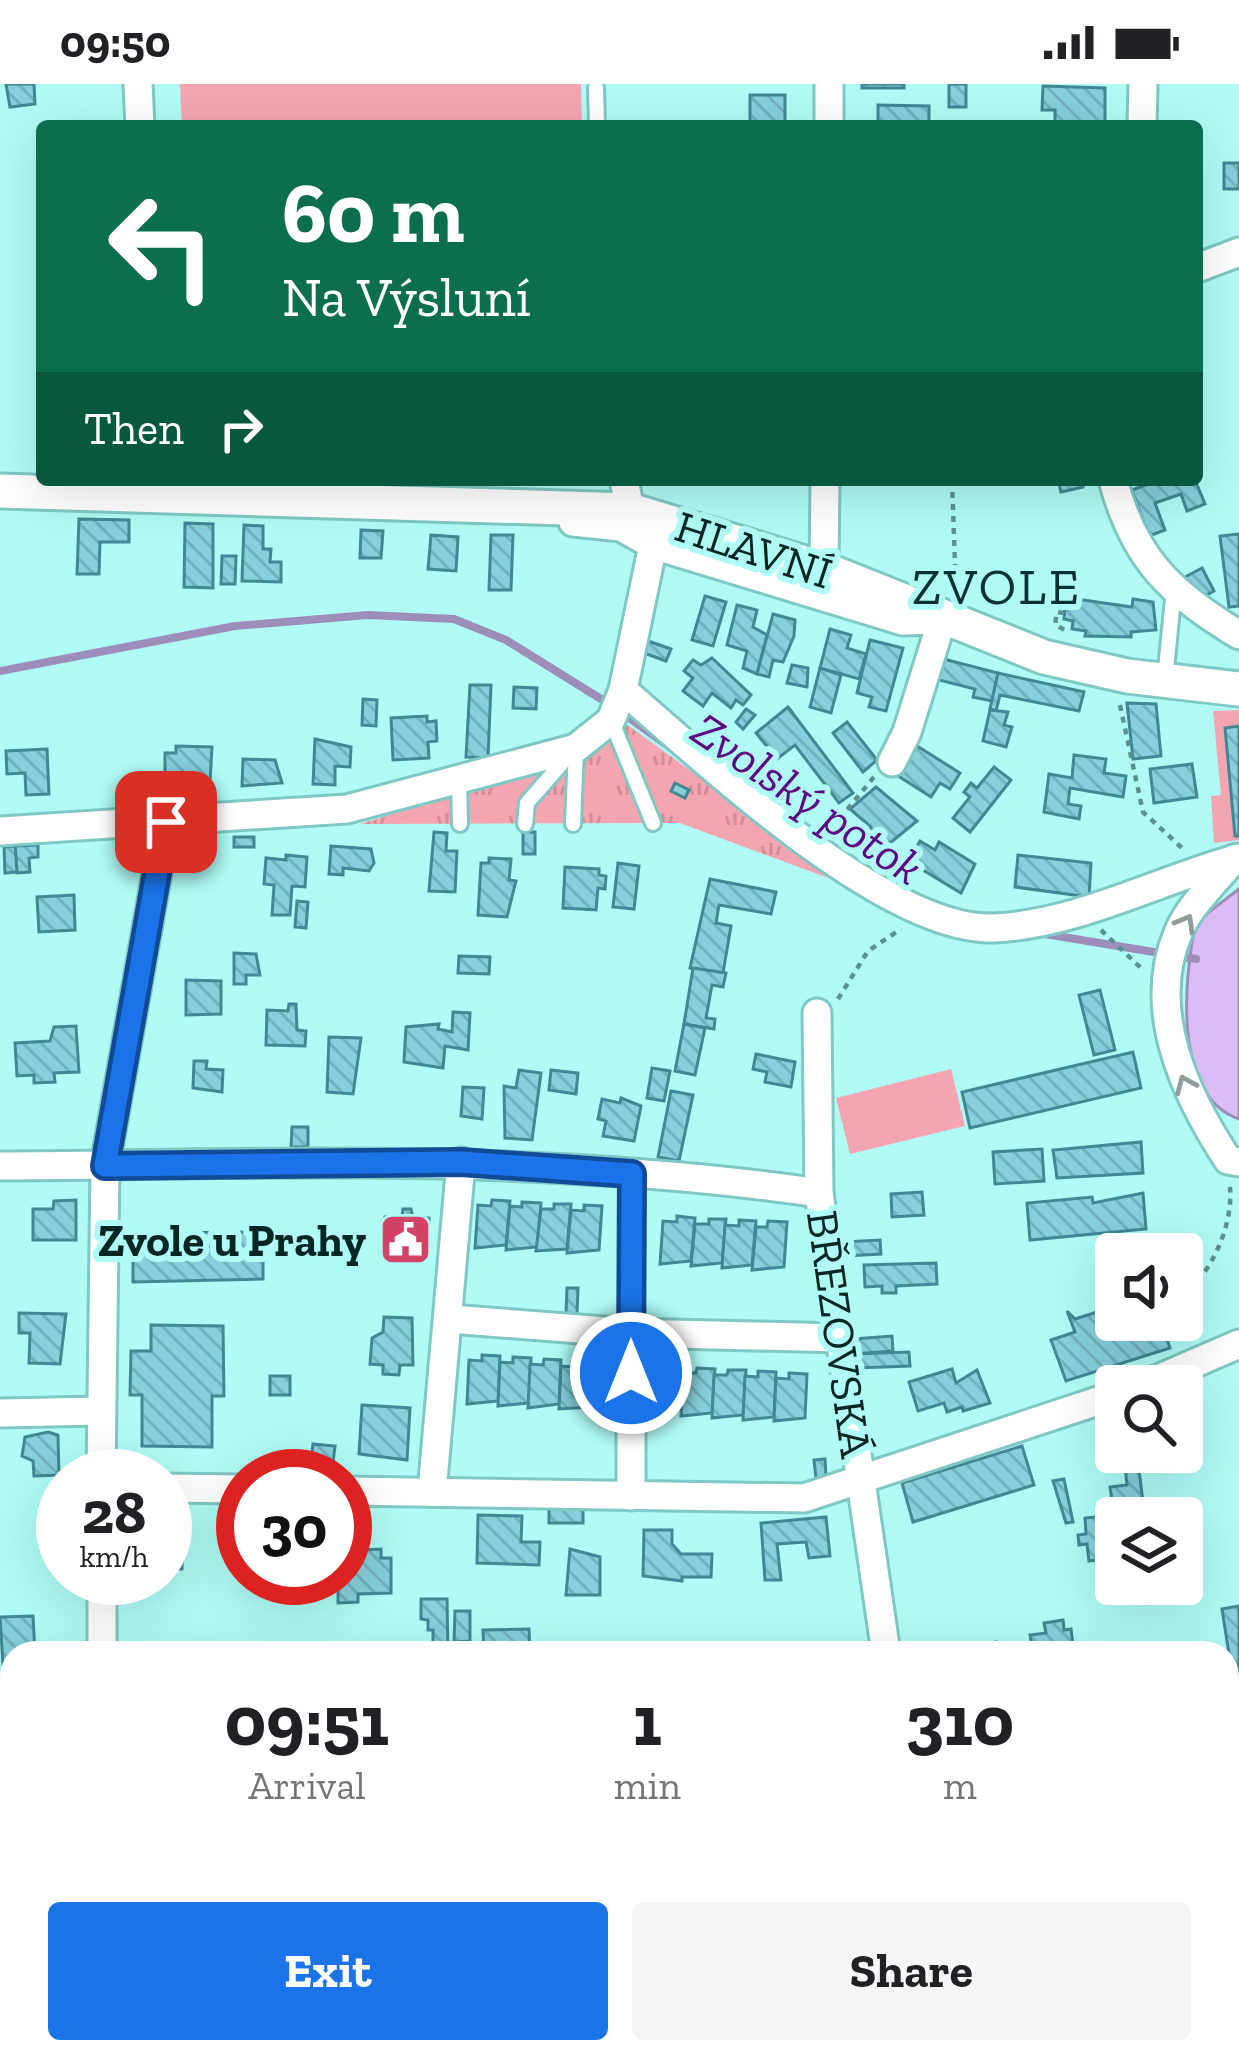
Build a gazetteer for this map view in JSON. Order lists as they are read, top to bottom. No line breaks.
{"streets":{"street":["HLAVNÍ","BŘEZOVSKÁ"]},"districts":["ZVOLE"],"water":["Zvolský potok"],"places":{"public building":["Zvole u Prahy"]},"page":{"status":"09:50","turn":["60 m","Na Výsluní"],"then":"Then","speed":"28 km/h","limit":"30","eta":["09:51","Arrival","1","min","310","m"],"buttons":["Exit","Share"]}}
